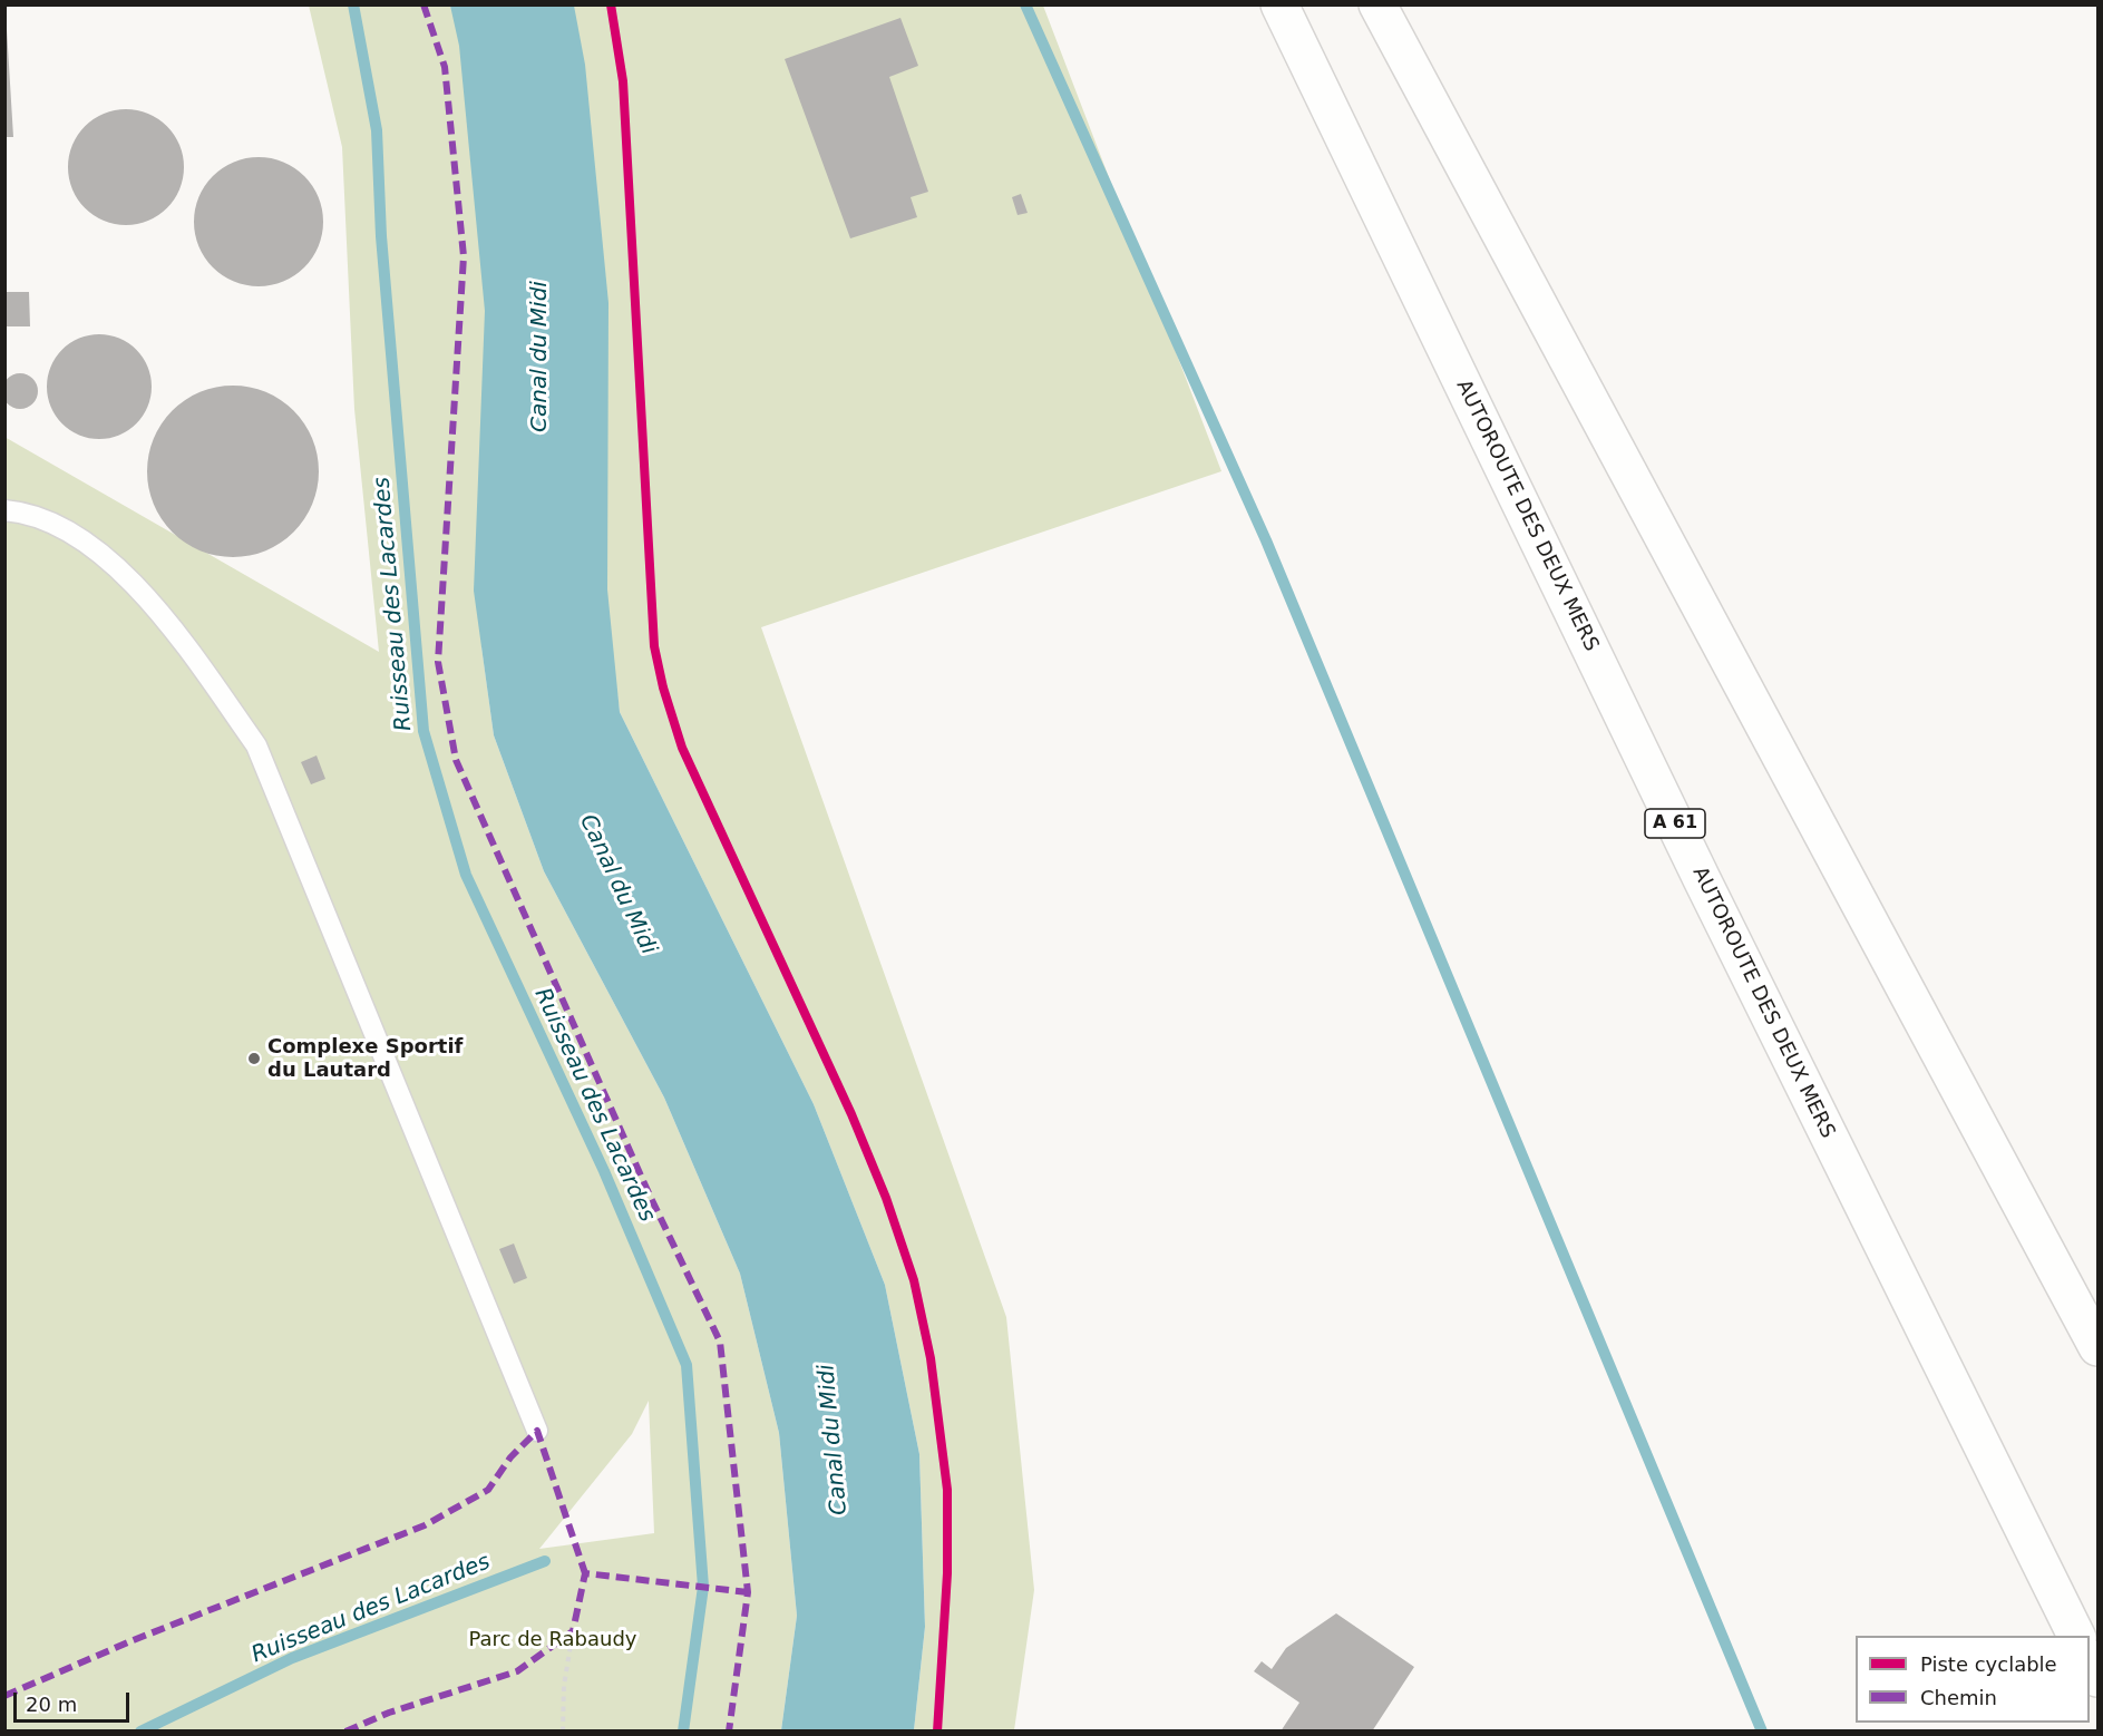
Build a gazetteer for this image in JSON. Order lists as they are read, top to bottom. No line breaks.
{"streets":{"highway":["AUTOROUTE DES DEUX MERS","A 61"]},"water":["Canal du Midi","Ruisseau des Lacardes"],"parks":["Parc de Rabaudy"],"places":["Complexe Sportif du Lautard"],"legend":["Piste cyclable","Chemin"],"scale_bar":"20 m"}
